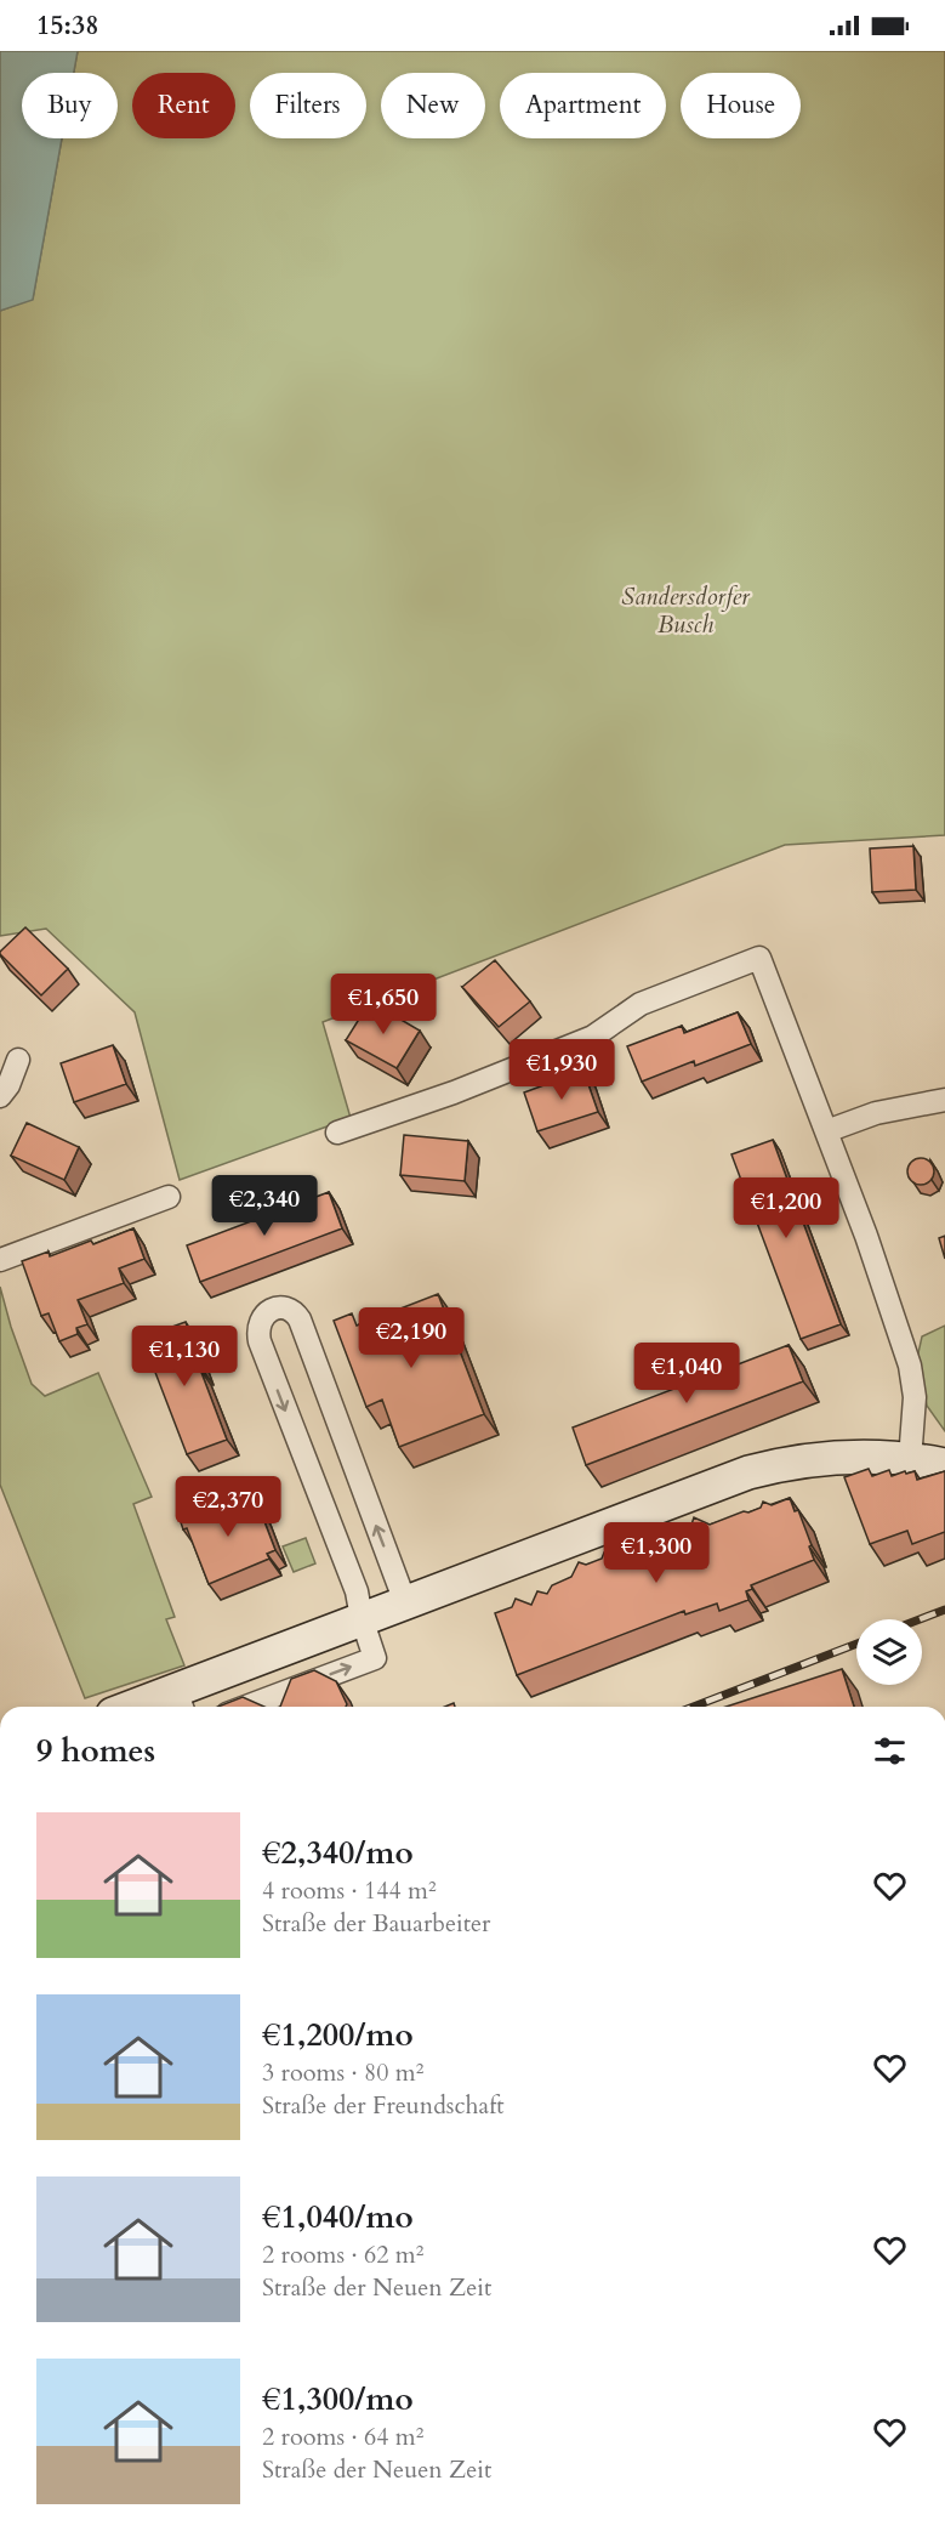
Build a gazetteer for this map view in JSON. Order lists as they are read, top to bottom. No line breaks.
{"parks":["Sandersdorfer Busch"],"page":{"status":"15:38","chip":["Buy","Rent","Filters","New","Apartment","House"],"price":["€1,650","€1,930","€2,340","€1,200","€2,190","€1,130","€1,040","€2,370","€1,300"],"heading":"9 homes","list":[{"name":"€2,340/mo","note":"4 rooms · 144 m² · Straße der Bauarbeiter"},{"name":"€1,200/mo","note":"3 rooms · 80 m² · Straße der Freundschaft"},{"name":"€1,040/mo","note":"2 rooms · 62 m² · Straße der Neuen Zeit"},{"name":"€1,300/mo","note":"2 rooms · 64 m² · Straße der Neuen Zeit"}]}}
